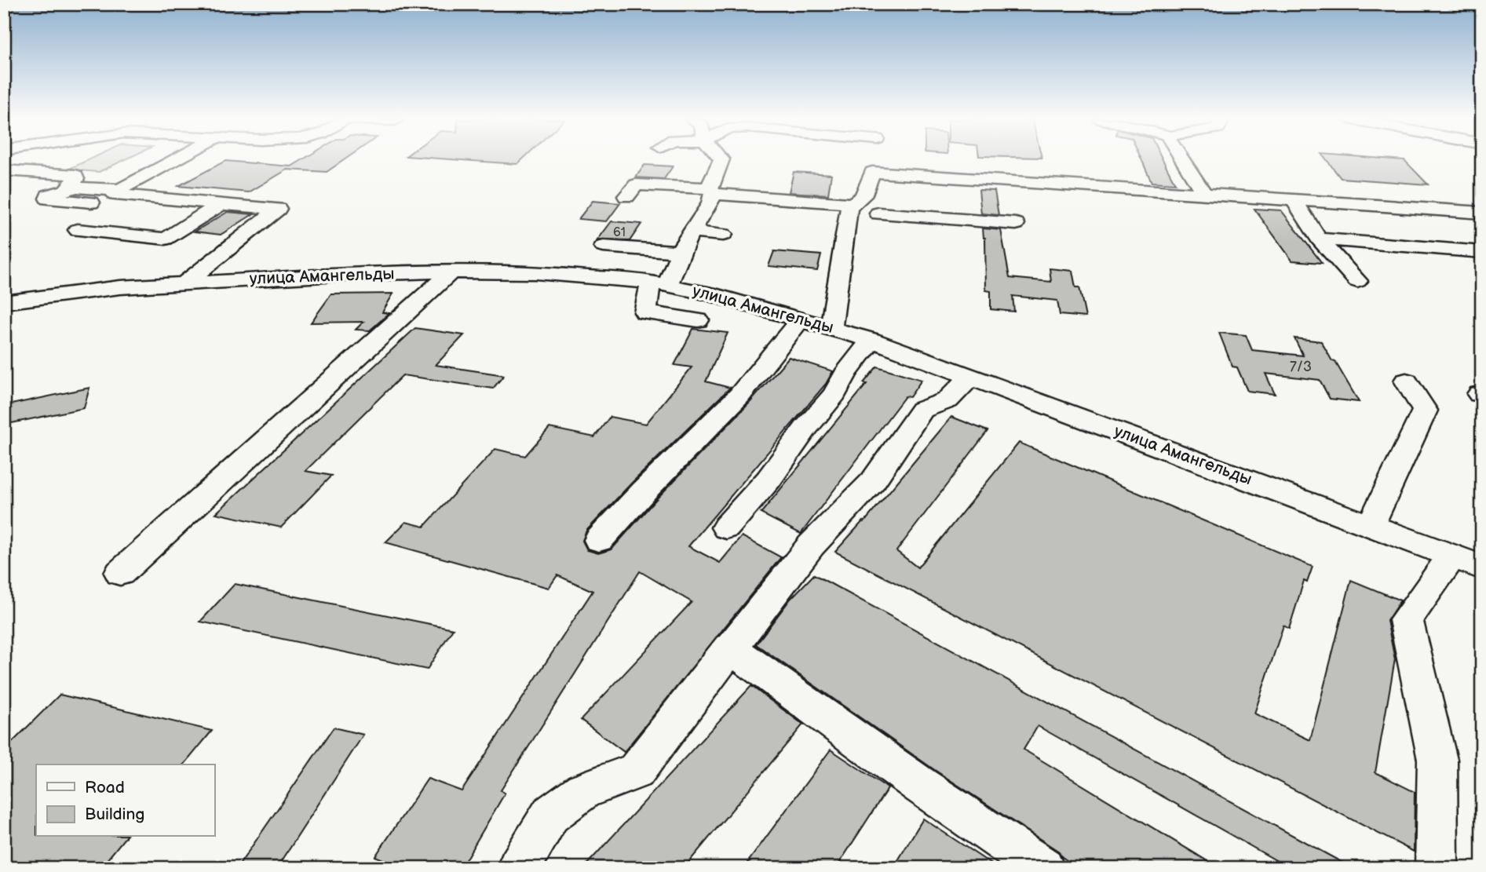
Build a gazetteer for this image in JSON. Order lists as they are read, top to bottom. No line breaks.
{"streets":{"street":["улица Амангельды"]},"house_numbers":["61","7/3"],"legend":["Road","Building"]}
